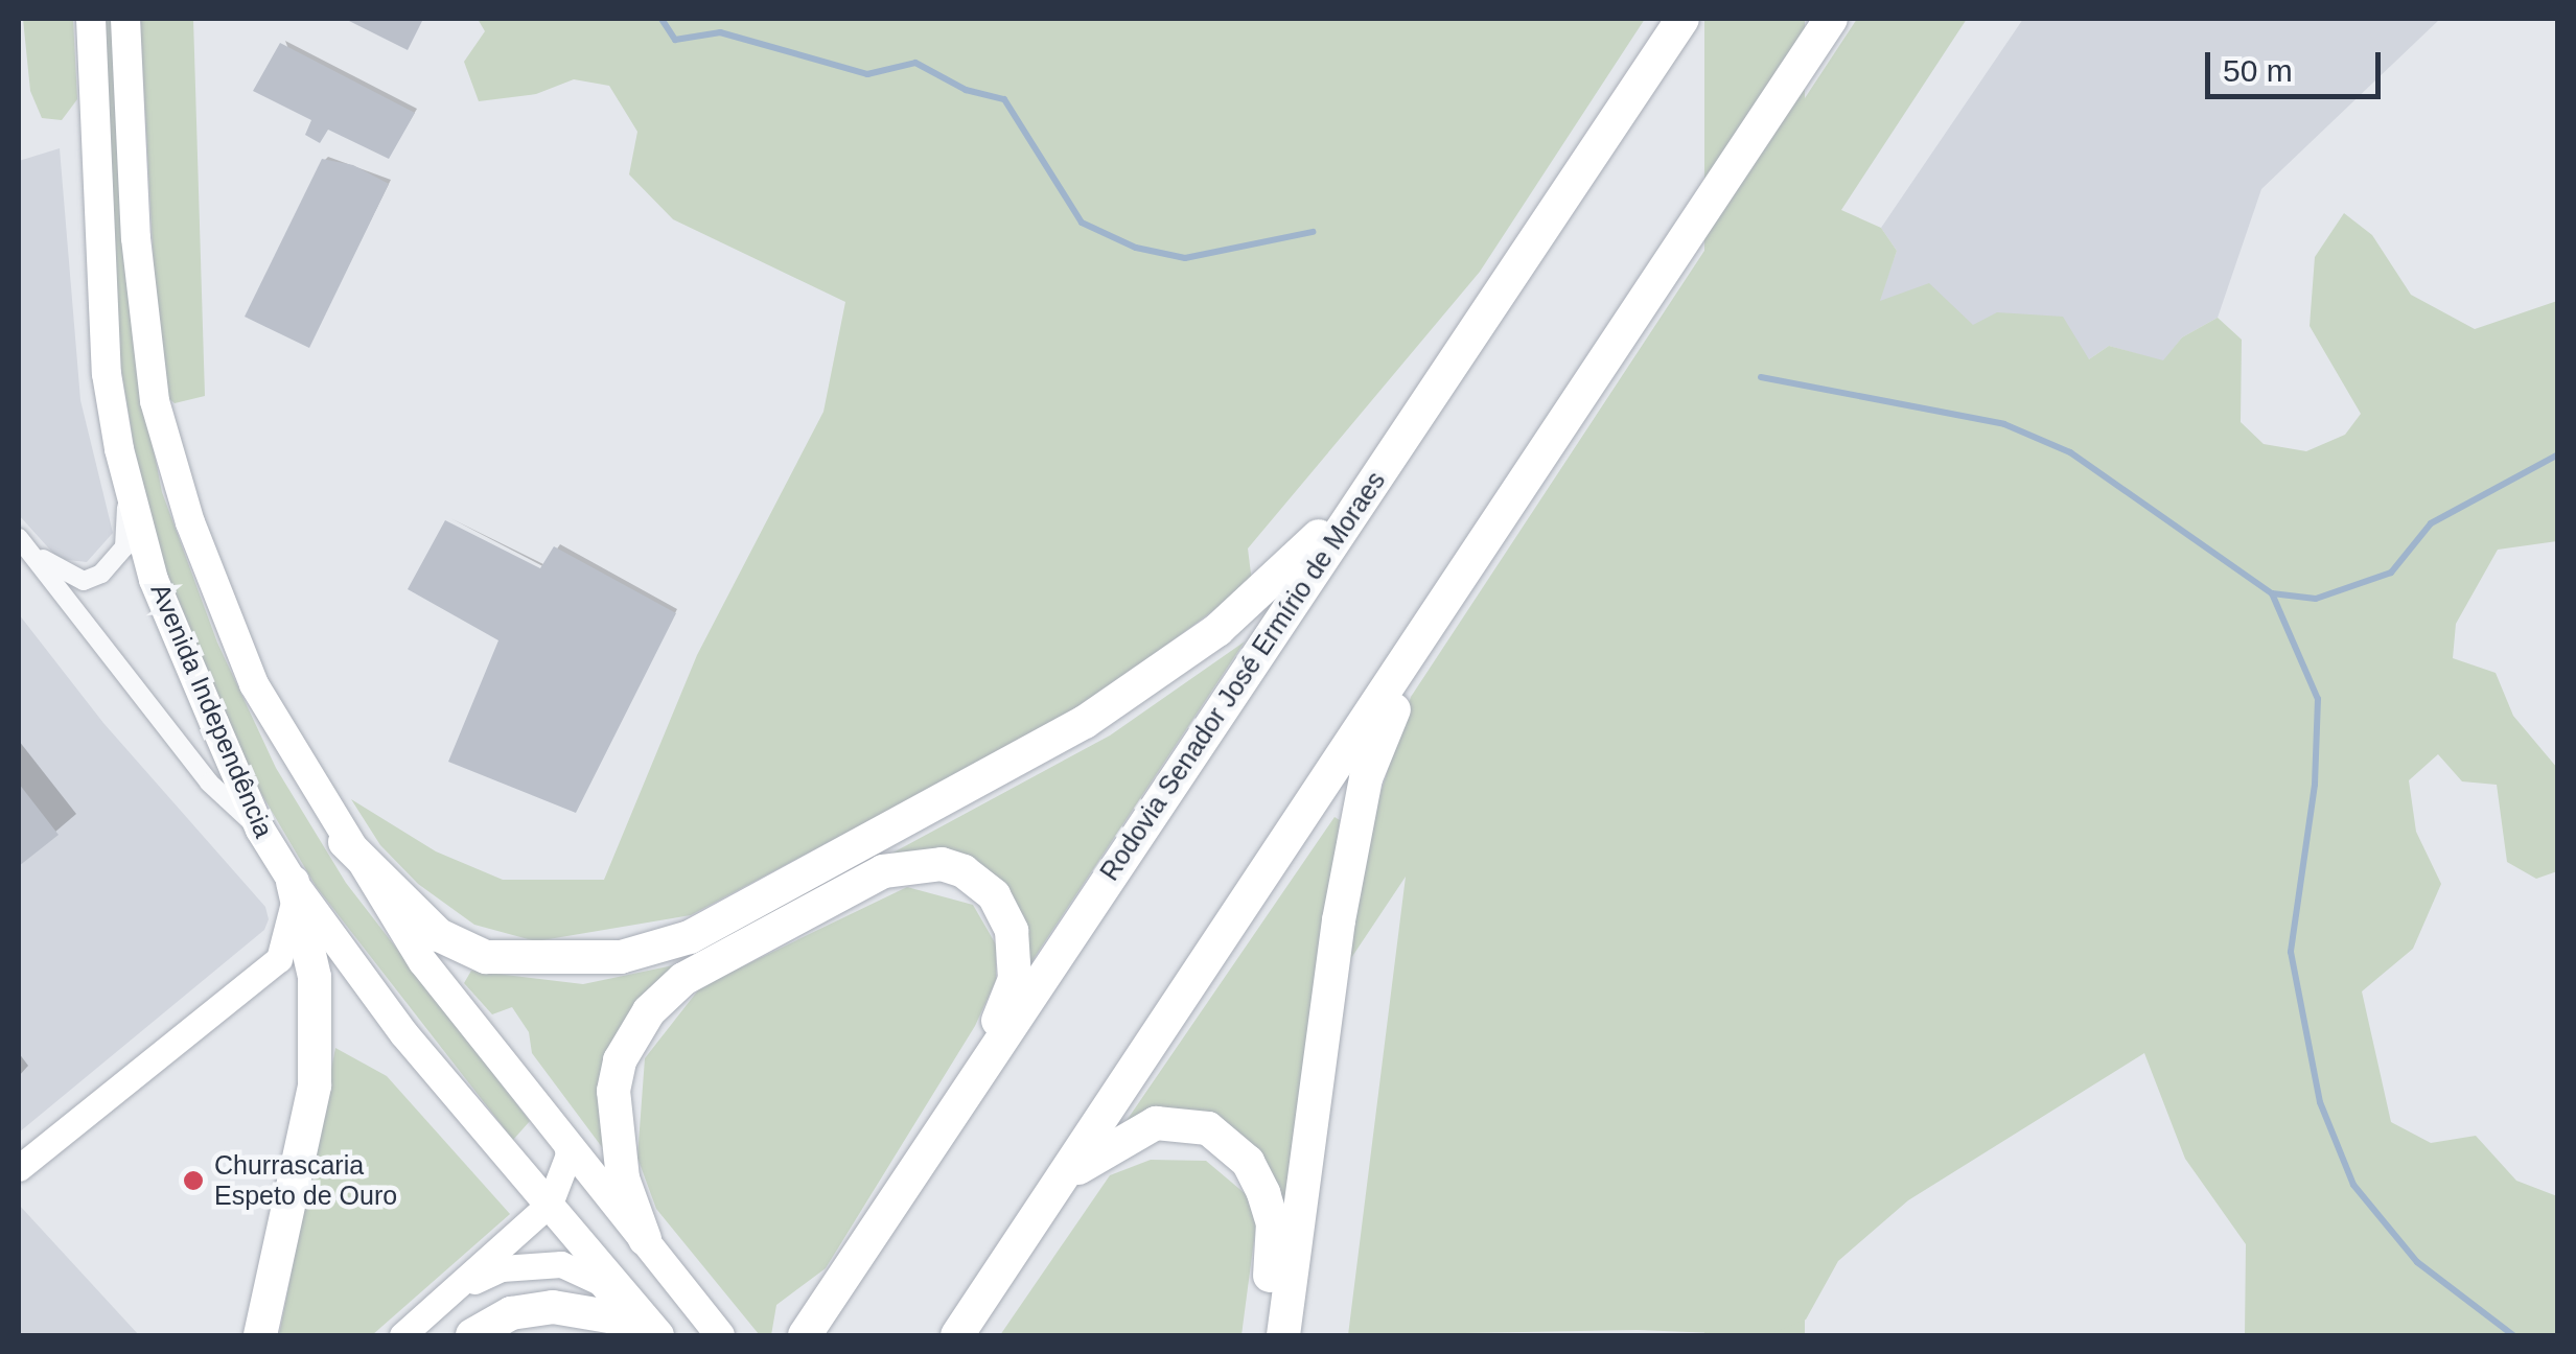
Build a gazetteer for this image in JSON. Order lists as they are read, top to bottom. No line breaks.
{"streets":{"highway":["Rodovia Senador José Ermírio de Moraes"],"main road":["Avenida Independência"]},"places":["Churrascaria Espeto de Ouro"],"scale_bar":"50 m"}
